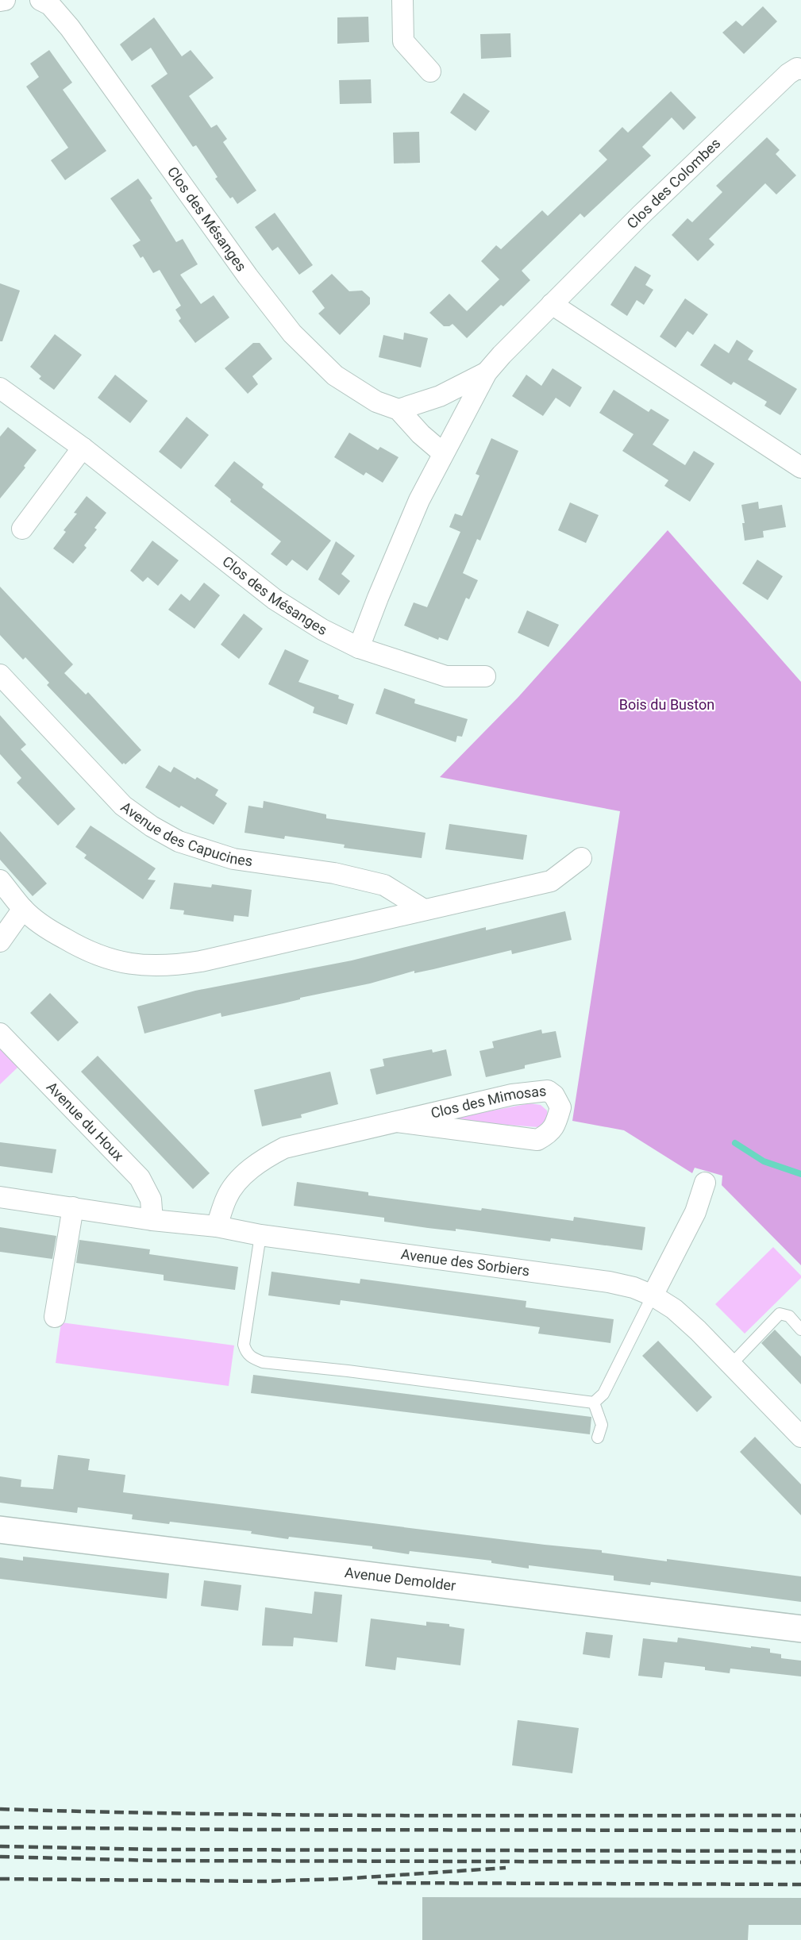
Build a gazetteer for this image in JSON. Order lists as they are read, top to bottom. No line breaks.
{"streets":{"street":["Clos des Colombes","Clos des Mésanges","Avenue des Capucines","Clos des Mimosas","Avenue du Houx","Avenue des Sorbiers","Avenue Demolder"]},"crossings":[["Clos des Mimosas","Avenue des Sorbiers"],["Avenue du Houx","Avenue des Sorbiers"]],"parks":["Bois du Buston"]}
